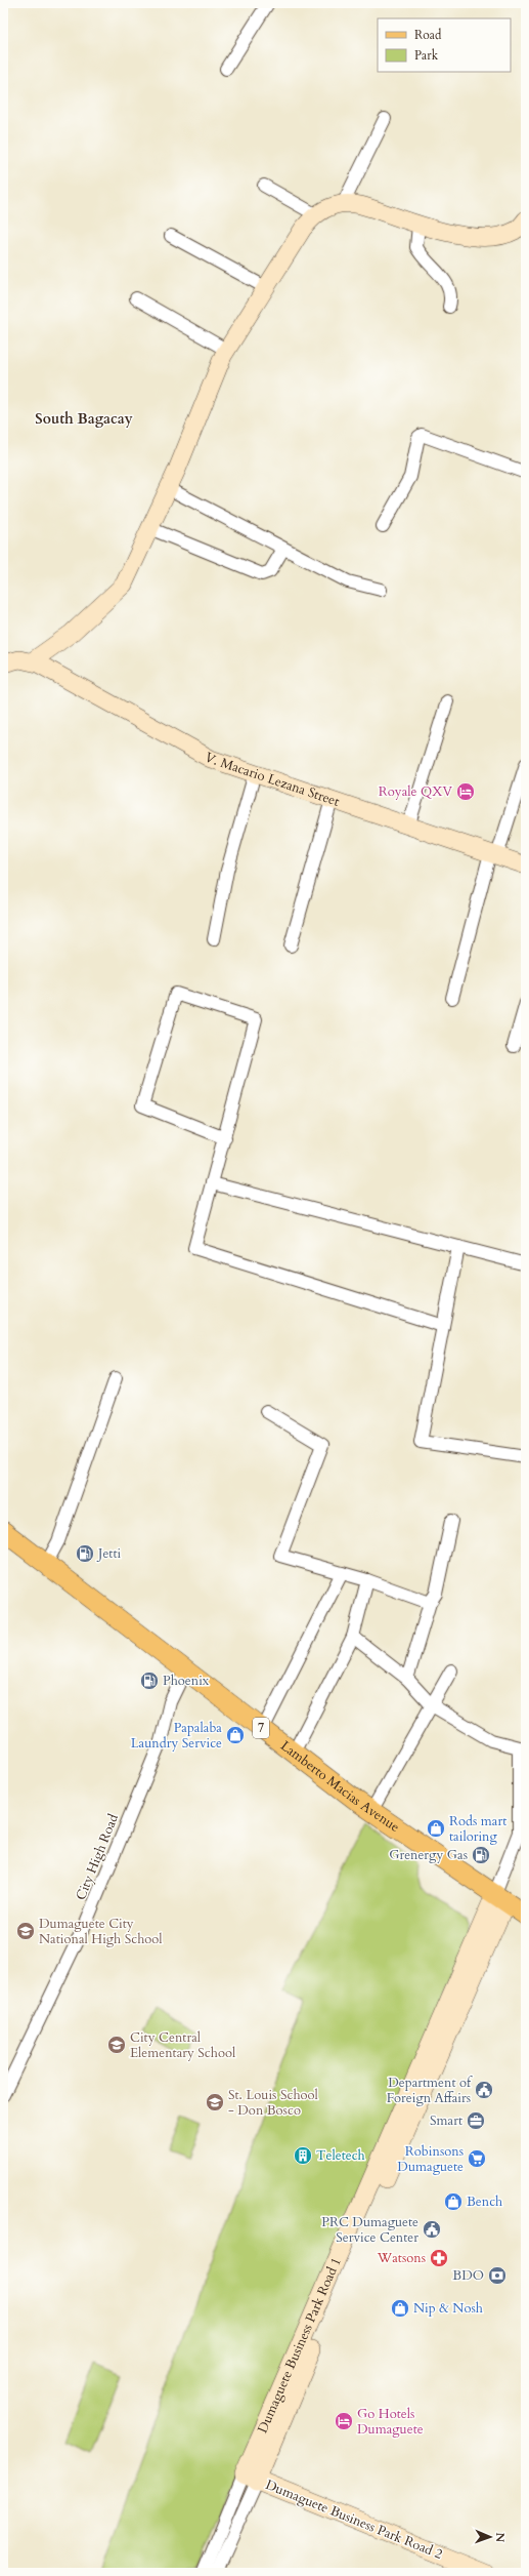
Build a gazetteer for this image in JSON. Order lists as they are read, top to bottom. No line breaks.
{"streets":{"main road":["7","Lamberto Macias Avenue"],"street":["V. Macario Lezana Street","City High Road","Dumaguete Business Park Road 1","Dumaguete Business Park Road 2"]},"crossings":[["Lamberto Macias Avenue","City High Road"],["Lamberto Macias Avenue","Dumaguete Business Park Road 1"],["Dumaguete Business Park Road 1","Dumaguete Business Park Road 2"]],"districts":["South Bagacay"],"places":{"hotel":["Royale QXV","Go Hotels Dumaguete"],"fuel station":["Jetti","Phoenix","Grenergy Gas"],"shop":["Papalaba Laundry Service","Rods mart tailoring","Bench","Nip & Nosh"],"school or university":["Dumaguete City National High School","City Central Elementary School","St. Louis School - Don Bosco"],"public building":["Department of Foreign Affairs","PRC Dumaguete Service Center"],"office":["Smart"],"building":["Teletech"],"supermarket":["Robinsons Dumaguete"],"pharmacy":["Watsons"],"bank":["BDO"]},"legend":["Road","Park"],"north":"right"}
